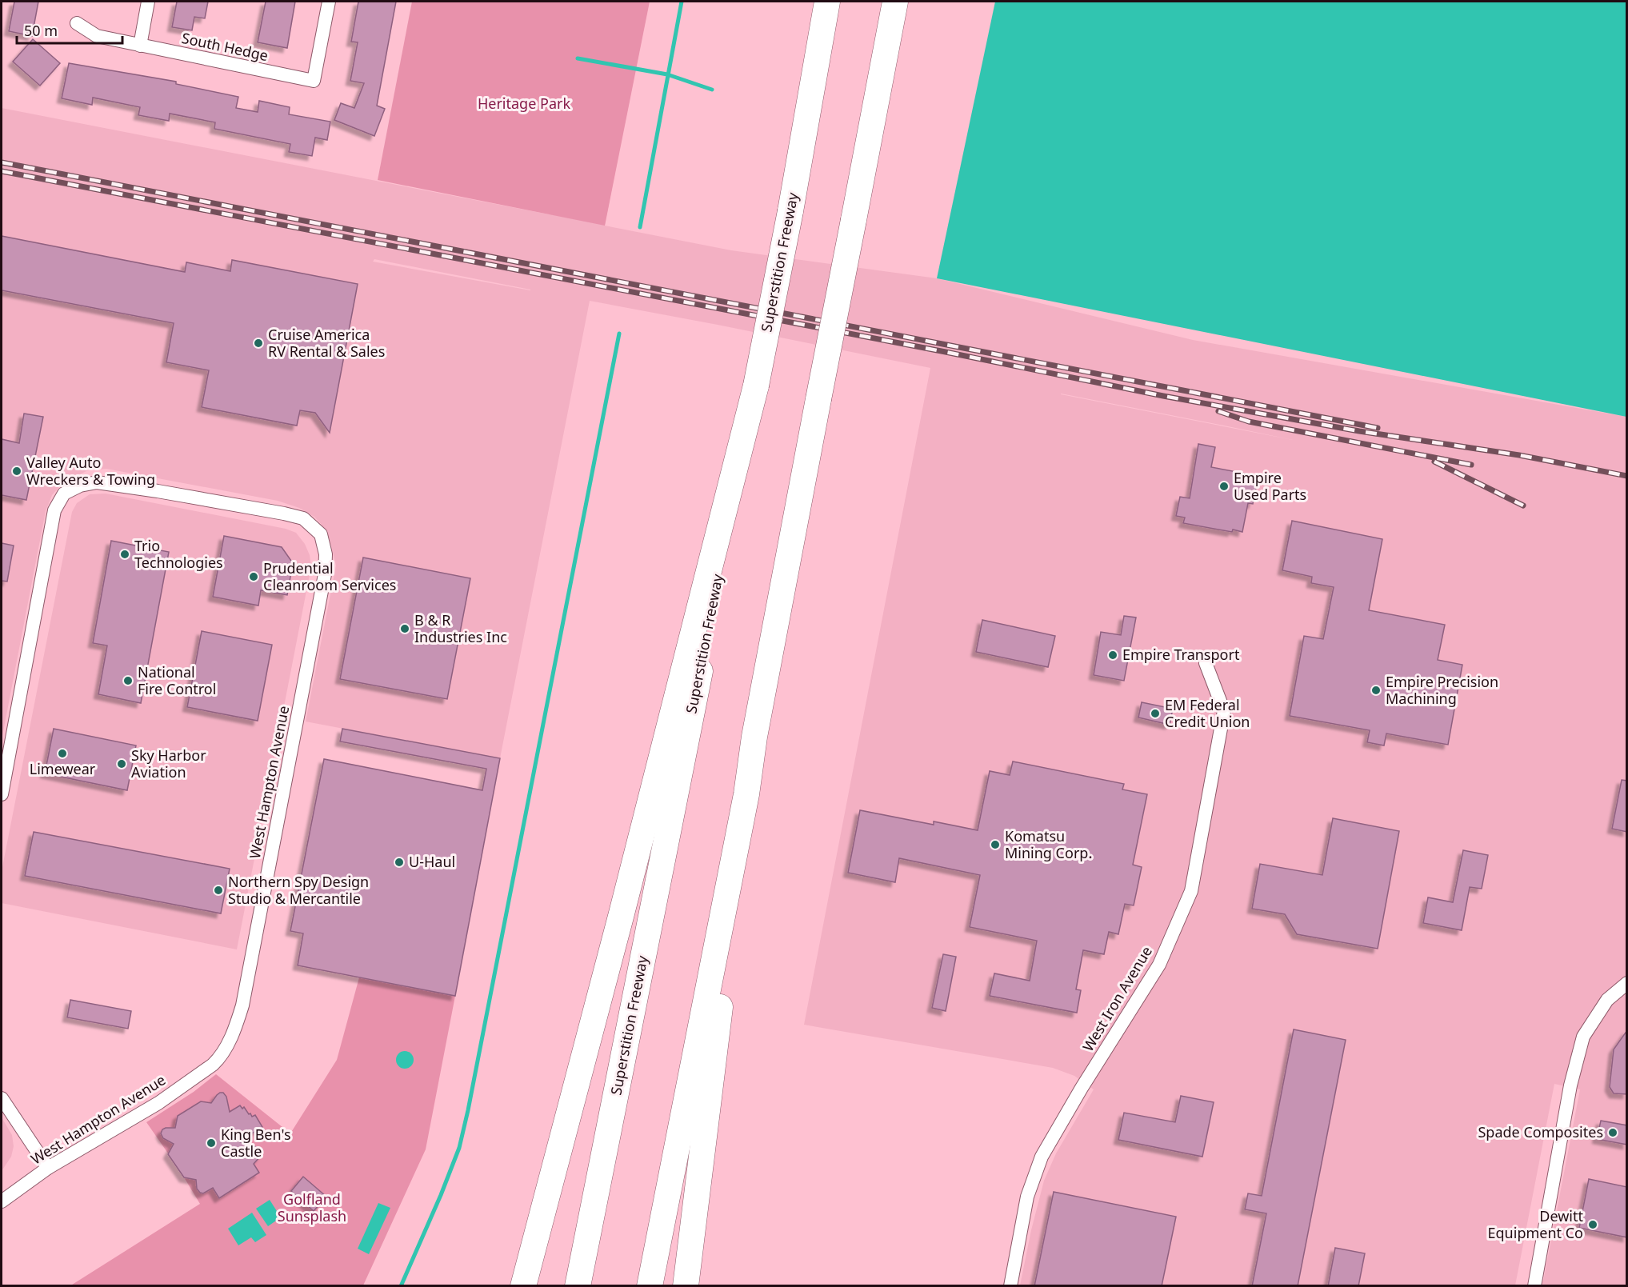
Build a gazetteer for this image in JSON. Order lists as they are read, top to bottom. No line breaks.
{"streets":{"highway":["Superstition Freeway"],"street":["South Hedge","West Hampton Avenue","West Iron Avenue"]},"parks":["Heritage Park","Golfland Sunsplash"],"places":["Cruise America RV Rental & Sales","Valley Auto Wreckers & Towing","Empire Used Parts","Trio Technologies","Prudential Cleanroom Services","B & R Industries Inc","Empire Transport","National Fire Control","Empire Precision Machining","EM Federal Credit Union","Limewear","Sky Harbor Aviation","Komatsu Mining Corp.","U-Haul","Northern Spy Design Studio & Mercantile","Spade Composites","King Ben's Castle","Dewitt Equipment Co"],"scale_bar":"50 m"}
